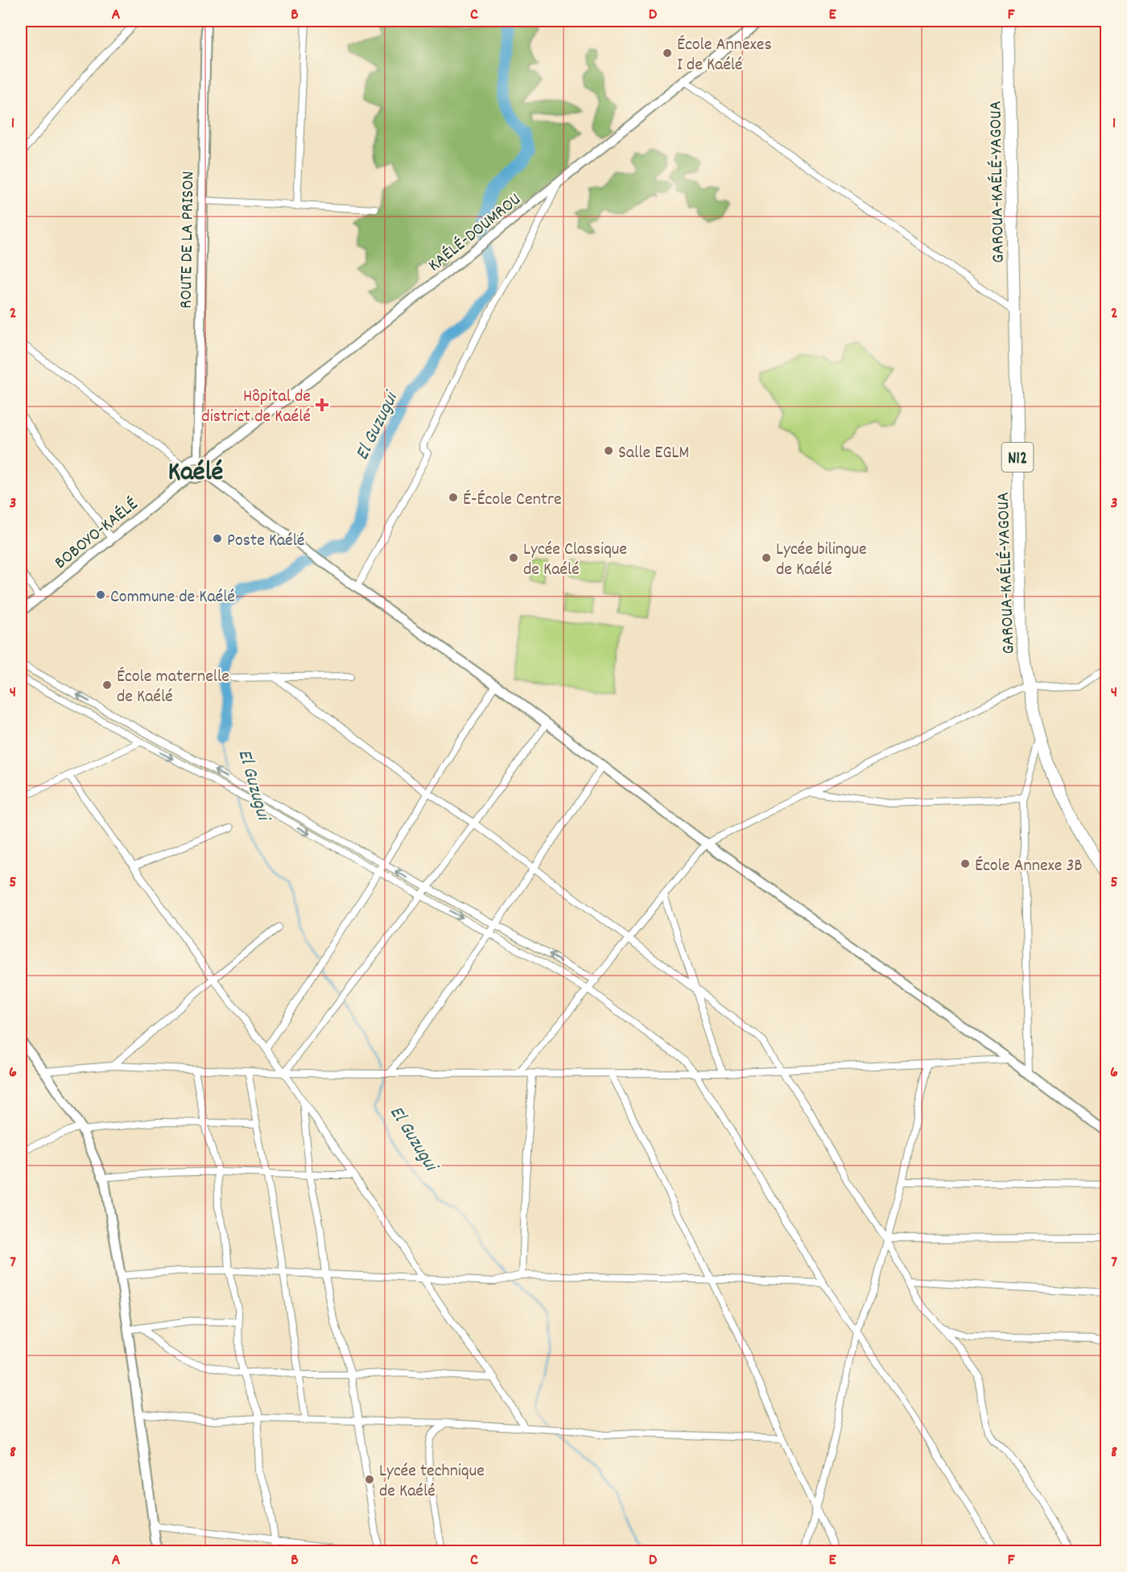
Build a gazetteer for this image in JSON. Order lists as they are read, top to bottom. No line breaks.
{"streets":{"highway":["GAROUA-KAÉLÉ-YAGOUA","N12"],"main road":["KAÉLÉ-DOUMROU","ROUTE DE LA PRISON","BOBOYO-KAÉLÉ"]},"crossings":[["KAÉLÉ-DOUMROU","ROUTE DE LA PRISON"],["KAÉLÉ-DOUMROU","BOBOYO-KAÉLÉ"],["ROUTE DE LA PRISON","BOBOYO-KAÉLÉ"]],"districts":["Kaélé"],"water":["El Guzugui"],"places":{"other":["École Annexes I de Kaélé","Salle EGLM","É-École Centre","Poste Kaélé","Lycée Classique de Kaélé","Lycée bilingue de Kaélé","Commune de Kaélé","École maternelle de Kaélé","École Annexe 3B","Lycée technique de Kaélé"],"health":["Hôpital de district de Kaélé"]},"grid":{"columns":["A","B","C","D","E","F"],"rows":["1","2","3","4","5","6","7","8"]}}
